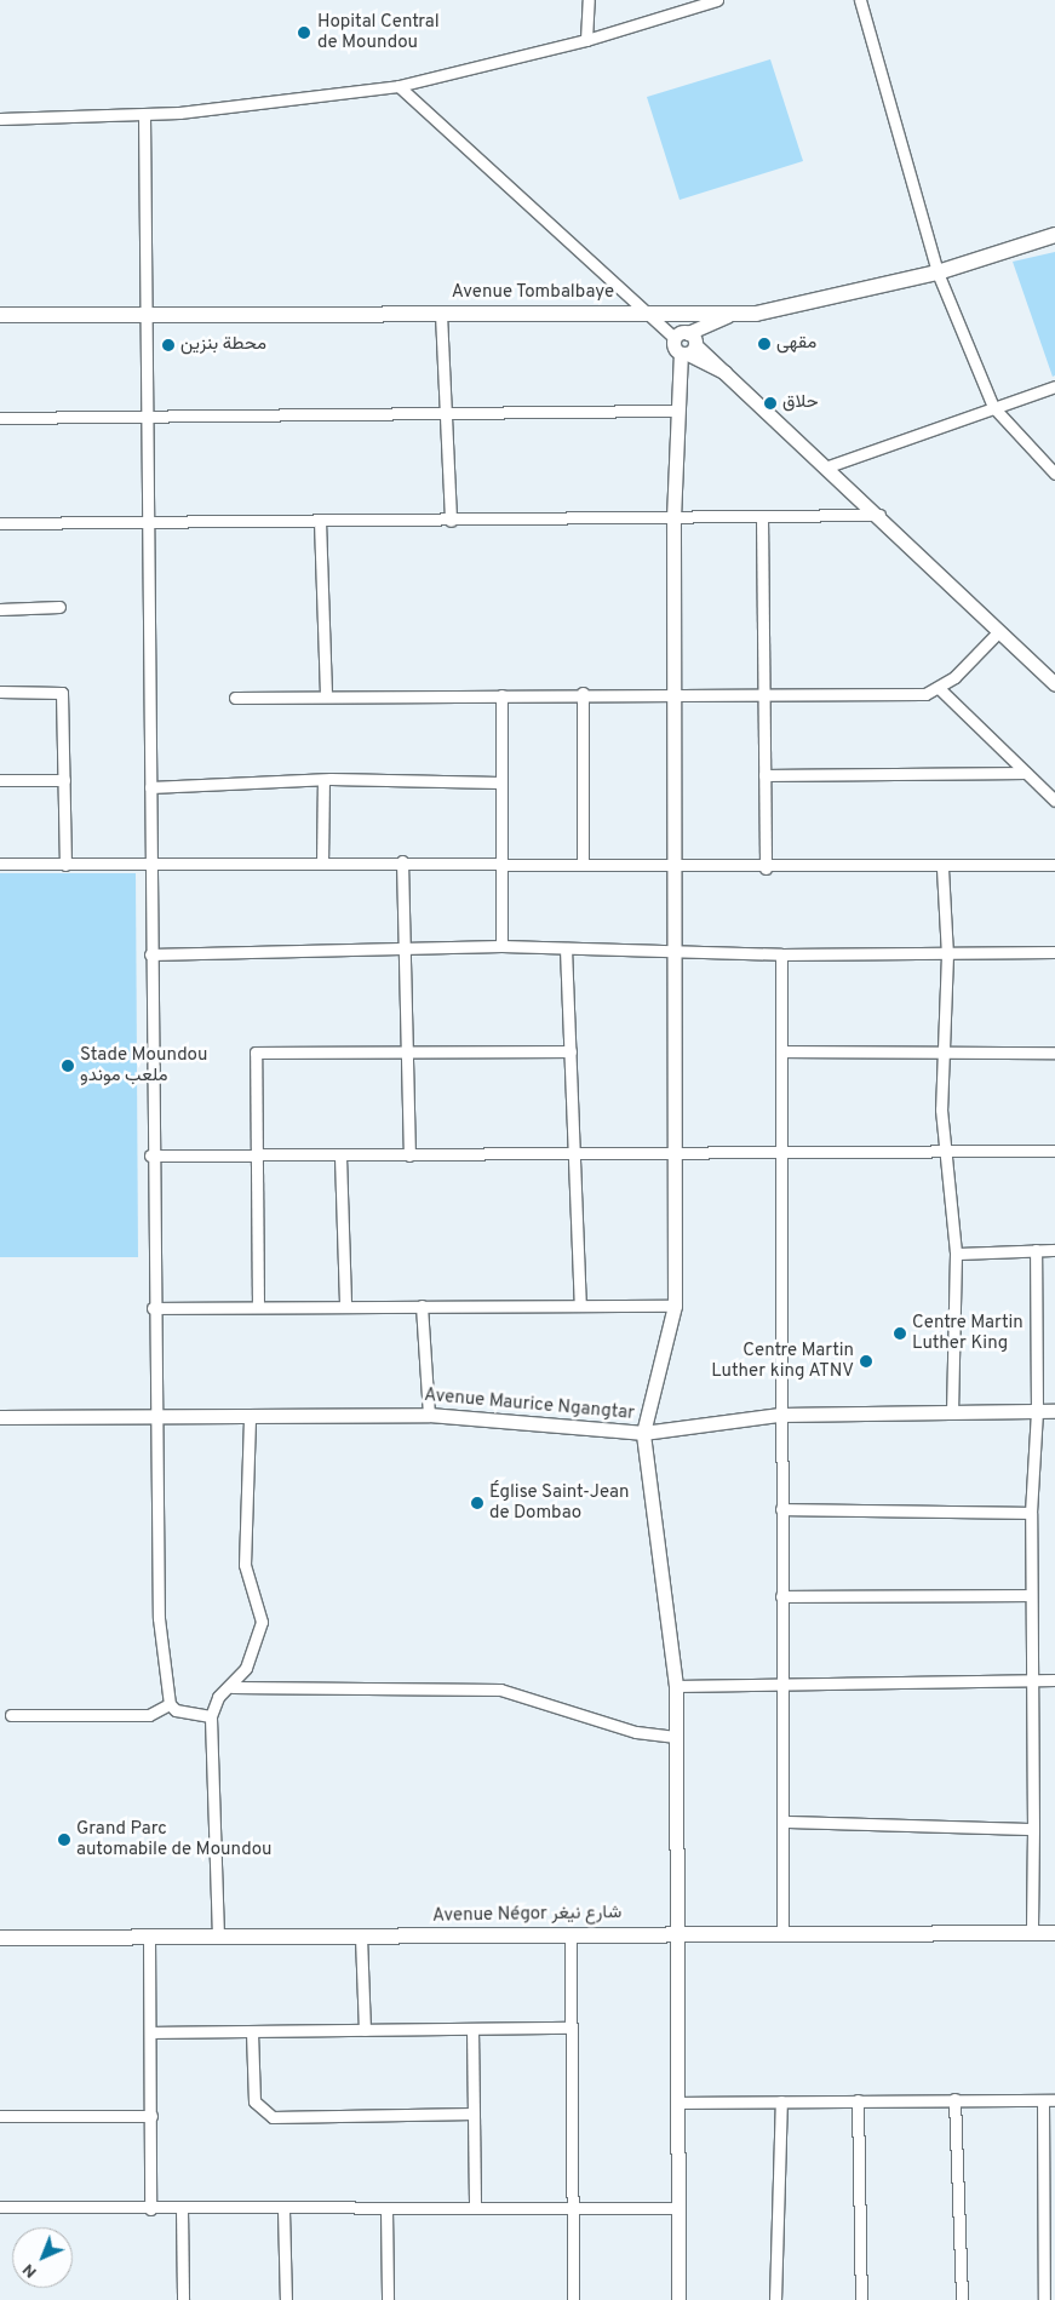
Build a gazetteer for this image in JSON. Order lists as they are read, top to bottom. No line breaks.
{"streets":{"main road":["Avenue Tombalbaye","Avenue Négor شارع نيغر"],"street":["Avenue Maurice Ngangtar"]},"places":["Hopital Central de Moundou","مقهى","محطة بنزين","حلاق","Stade Moundou ملعب موندو","Centre Martin Luther King","Centre Martin Luther king ATNV","Église Saint-Jean de Dombao","Grand Parc automabile de Moundou"],"north":"bottom left"}
